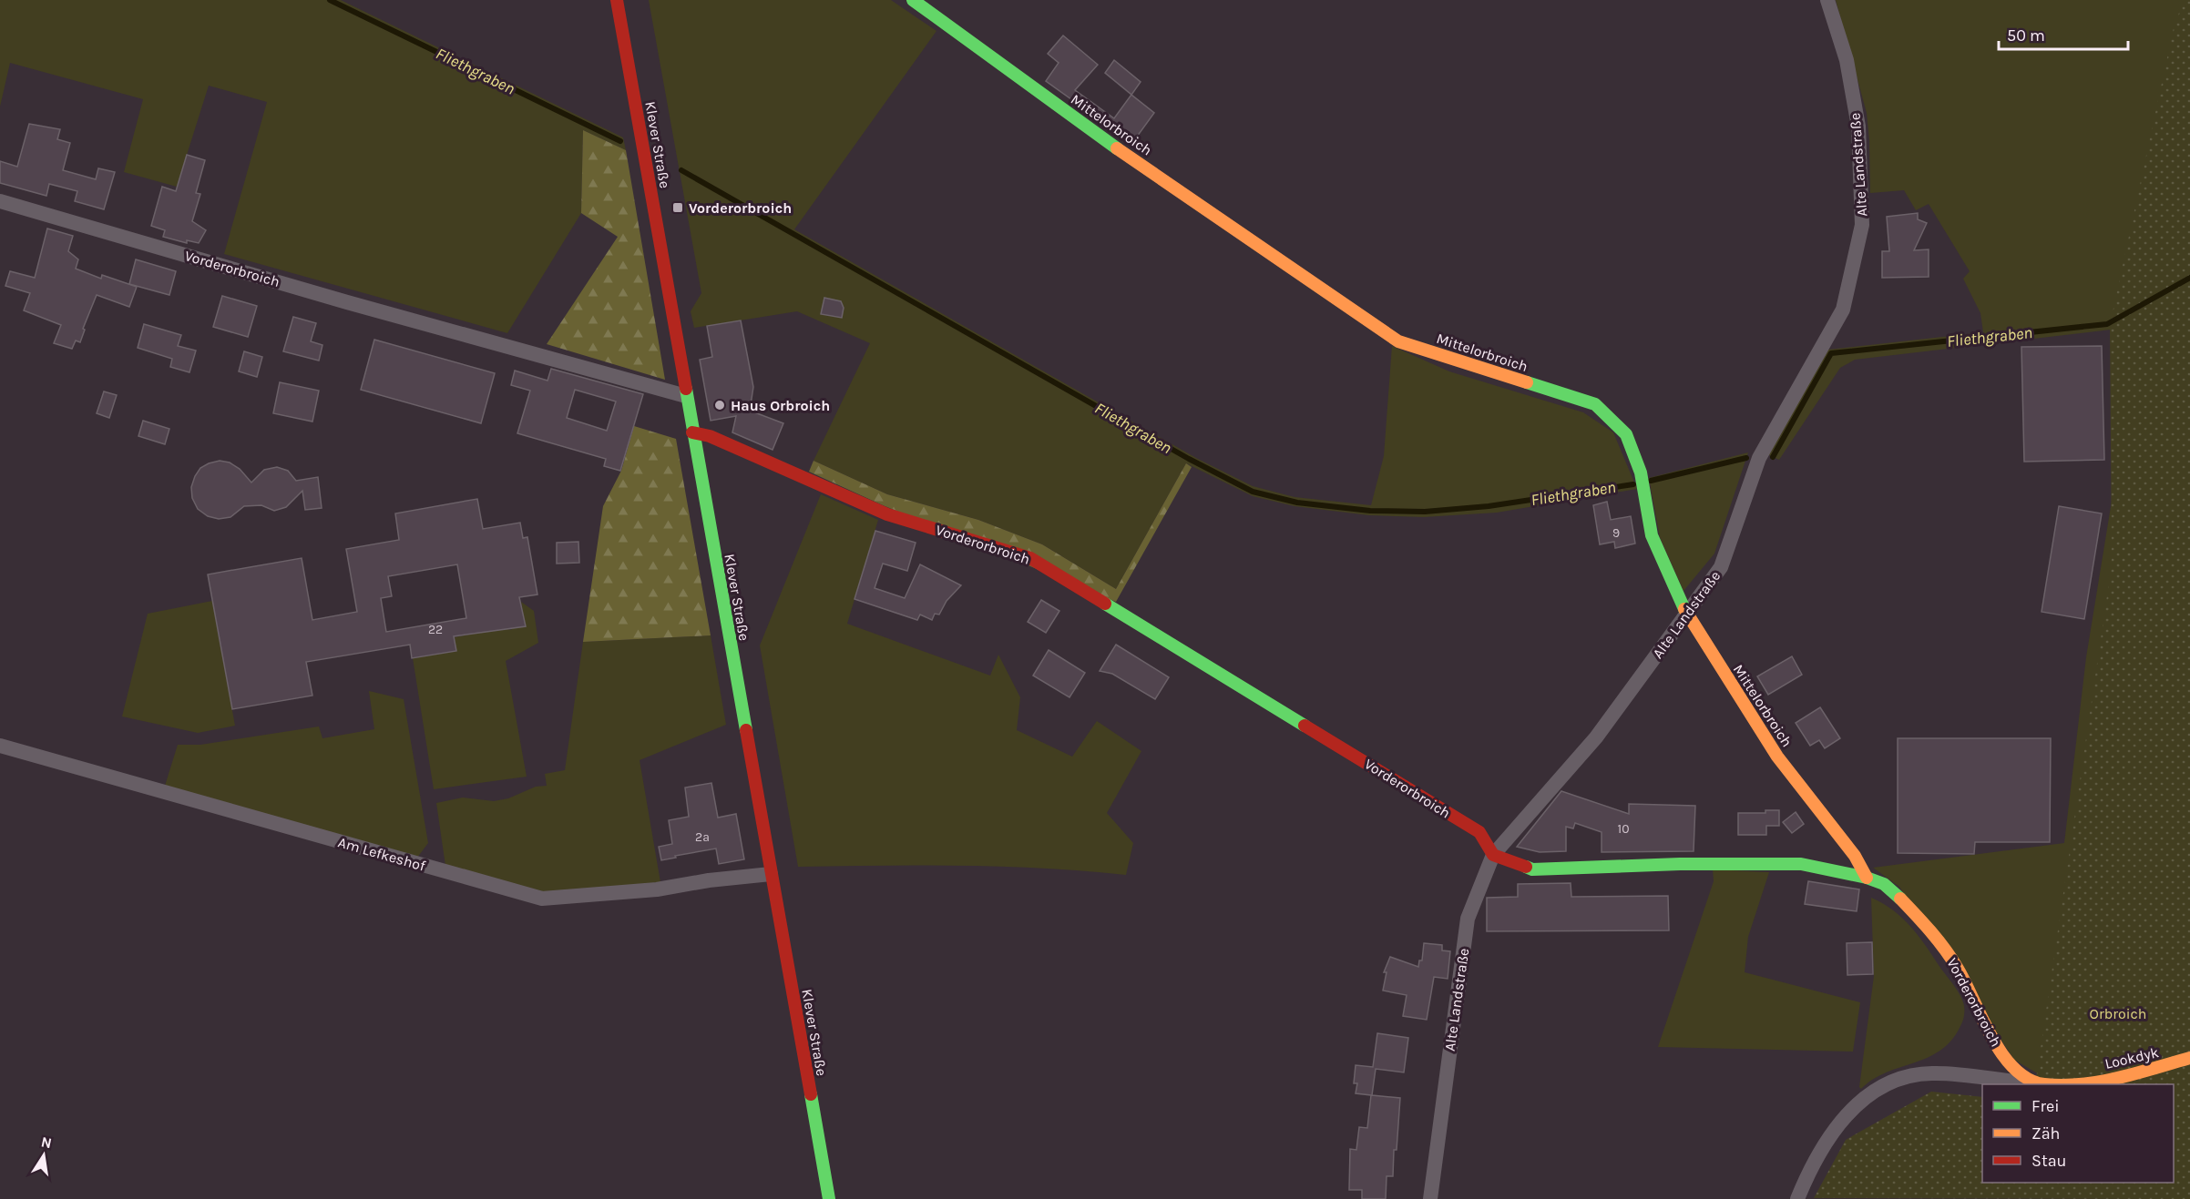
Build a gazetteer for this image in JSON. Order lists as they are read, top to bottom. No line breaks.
{"streets":{"street":["Mittelorbroich","Klever Straße","Alte Landstraße","Vorderorbroich","Am Lefkeshof","Lookdyk"]},"crossings":[["Mittelorbroich","Alte Landstraße"],["Mittelorbroich","Vorderorbroich"],["Klever Straße","Vorderorbroich"],["Klever Straße","Am Lefkeshof"],["Alte Landstraße","Vorderorbroich"],["Vorderorbroich","Lookdyk"]],"water":["Fliethgraben"],"parks":["Orbroich"],"places":{"transit":["Vorderorbroich"],"other":["Haus Orbroich"]},"house_numbers":["9","22","10","2a"],"legend":["Frei","Zäh","Stau"],"scale_bar":"50 m","north":"top"}
